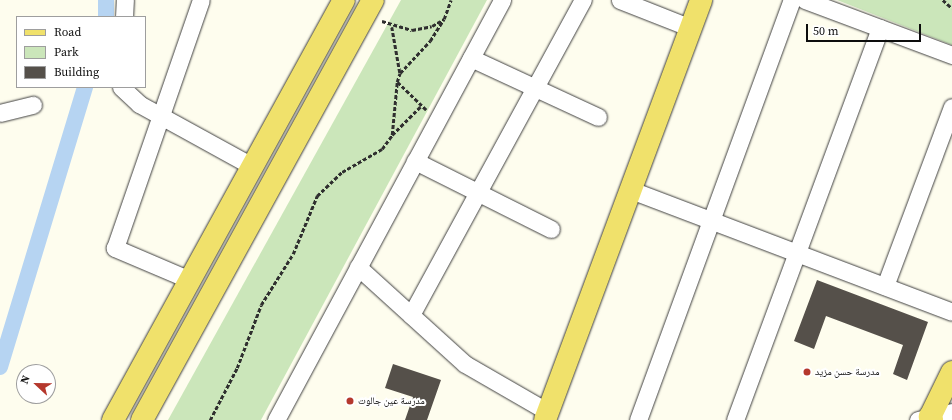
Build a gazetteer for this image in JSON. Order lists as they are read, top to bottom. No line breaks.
{"places":["مدرسة حسن مزيد","مدرسة عين جالوت"],"legend":["Road","Park","Building"],"scale_bar":"50 m","north":"left"}
